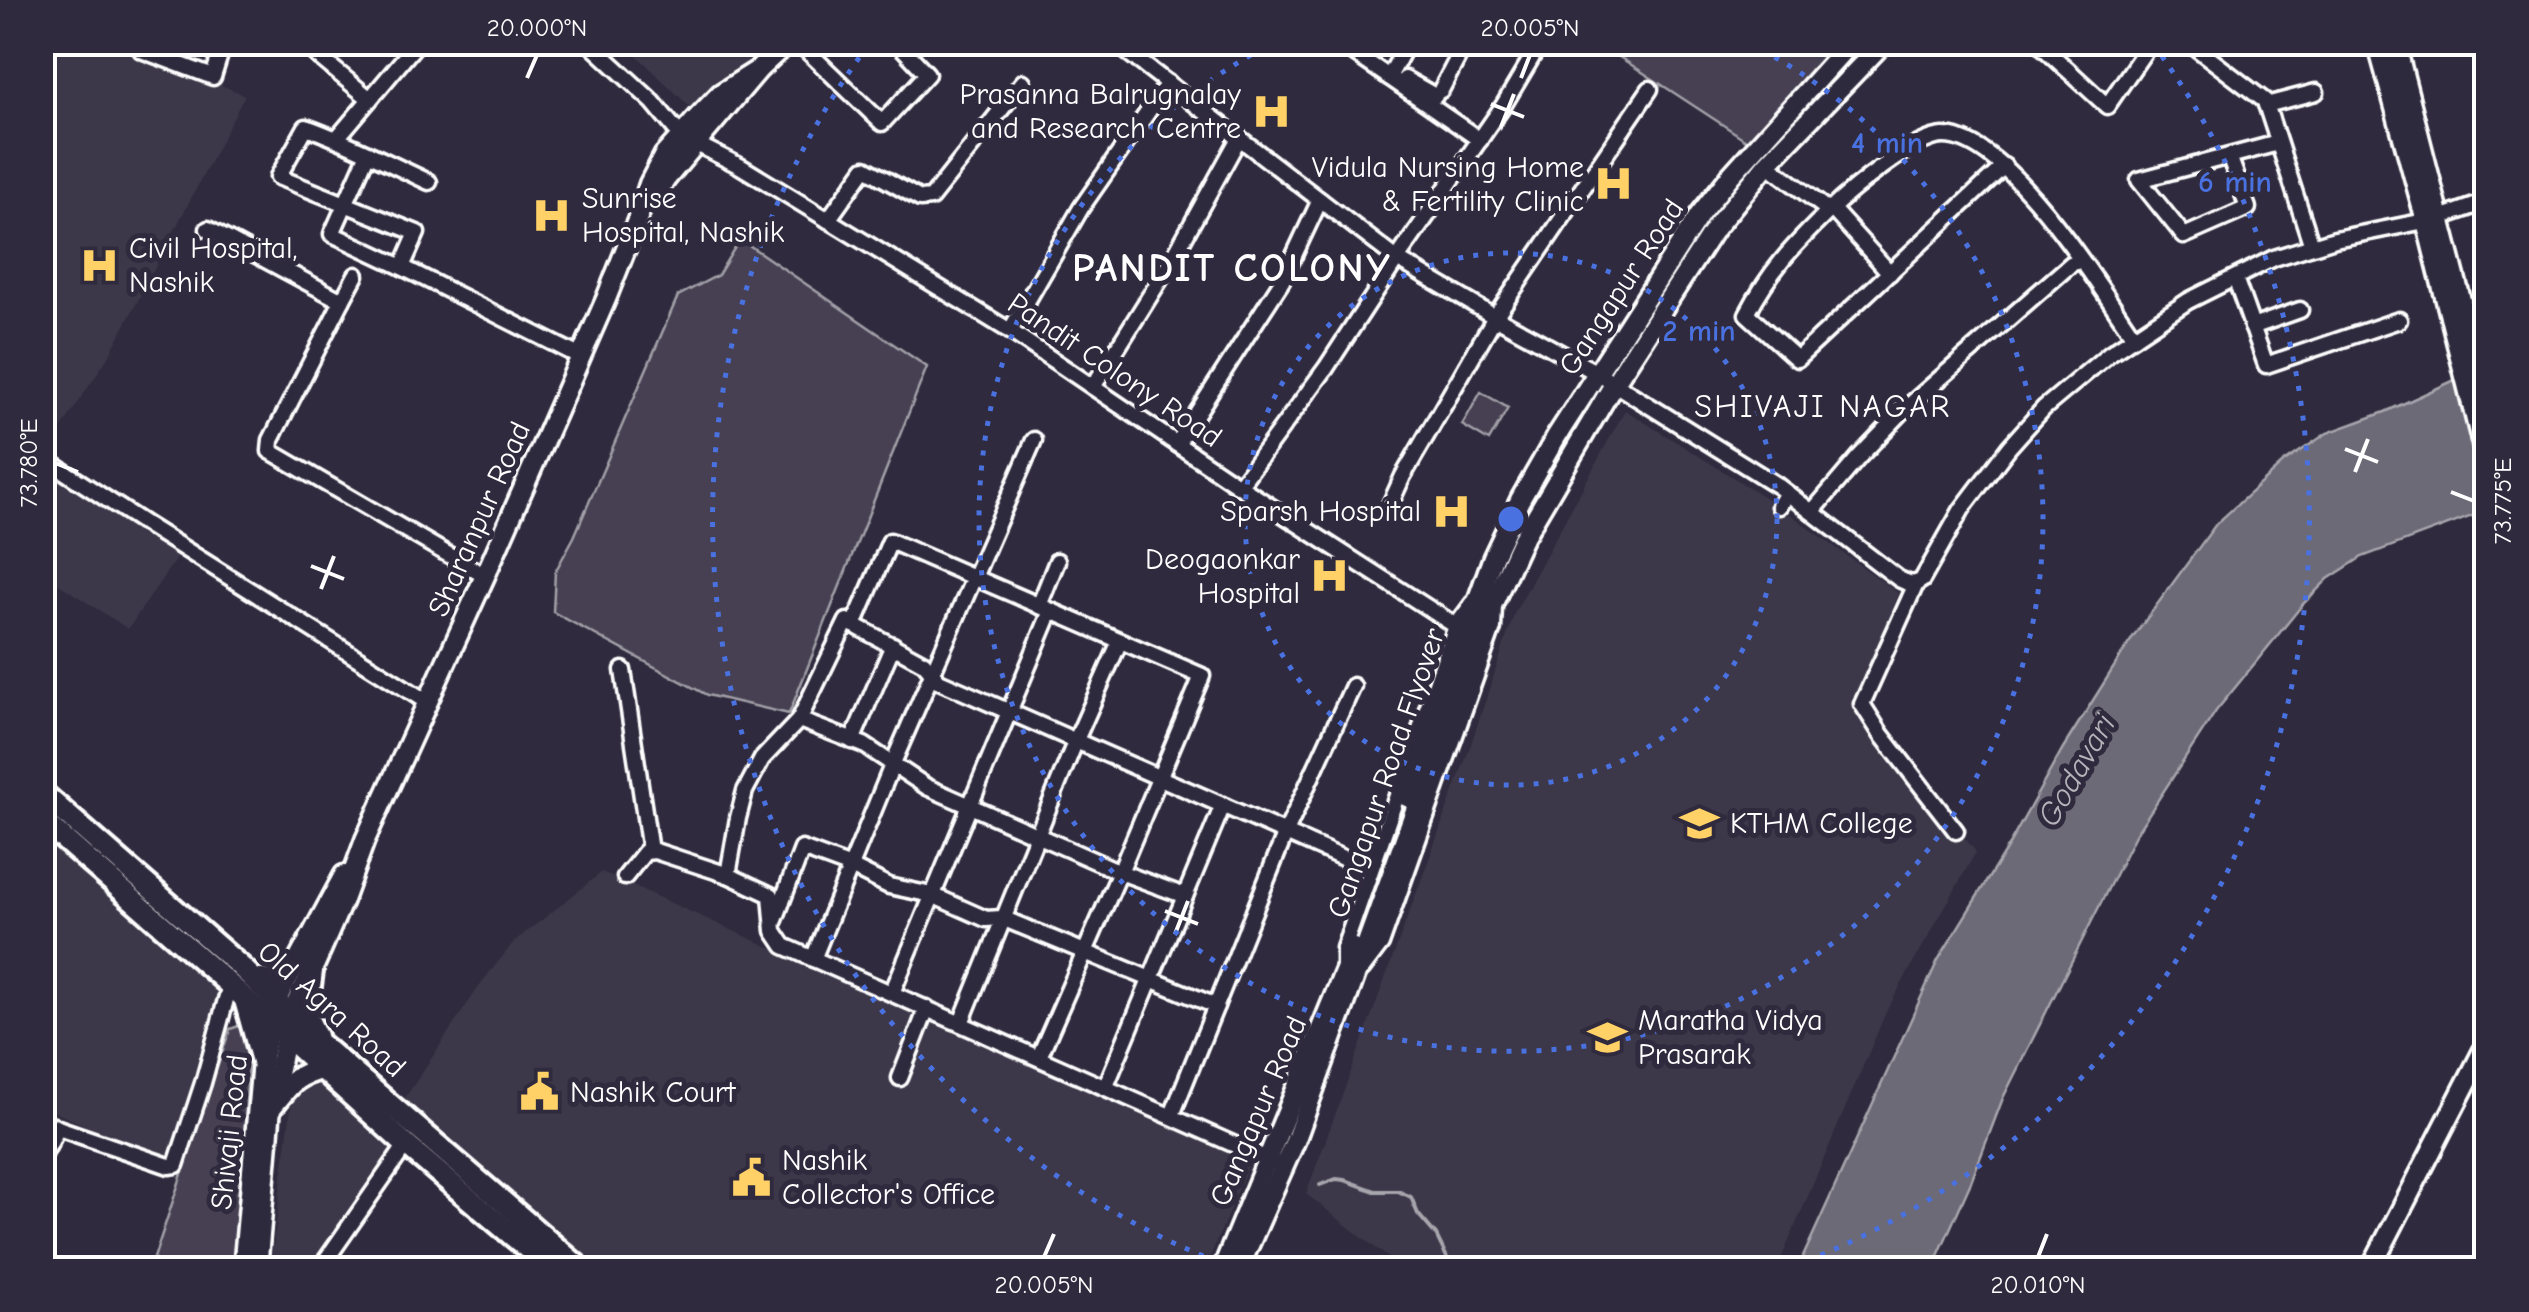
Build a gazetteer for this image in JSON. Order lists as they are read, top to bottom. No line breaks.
{"streets":{"highway":["Old Agra Road"],"main road":["Gangapur Road","Sharanpur Road","Gangapur Road Flyover","Shivaji Road"],"street":["Pandit Colony Road"]},"crossings":[["Gangapur Road","Gangapur Road Flyover"],["Pandit Colony Road","Sharanpur Road"],["Pandit Colony Road","Gangapur Road Flyover"],["Sharanpur Road","Old Agra Road"],["Sharanpur Road","Shivaji Road"],["Old Agra Road","Shivaji Road"]],"districts":["PANDIT COLONY","SHIVAJI NAGAR"],"water":["Godavari"],"places":{"hospital":["Prasanna Balrugnalay and Research Centre","Vidula Nursing Home & Fertility Clinic","Sunrise Hospital, Nashik","Civil Hospital, Nashik","Sparsh Hospital","Deogaonkar Hospital"],"school or university":["KTHM College","Maratha Vidya Prasarak"],"public building":["Nashik Court","Nashik Collector's Office"]},"coordinates":["20.000°N","20.005°N","73.780°E","73.775°E","20.010°N"],"rings":["4 min","6 min","2 min"]}
